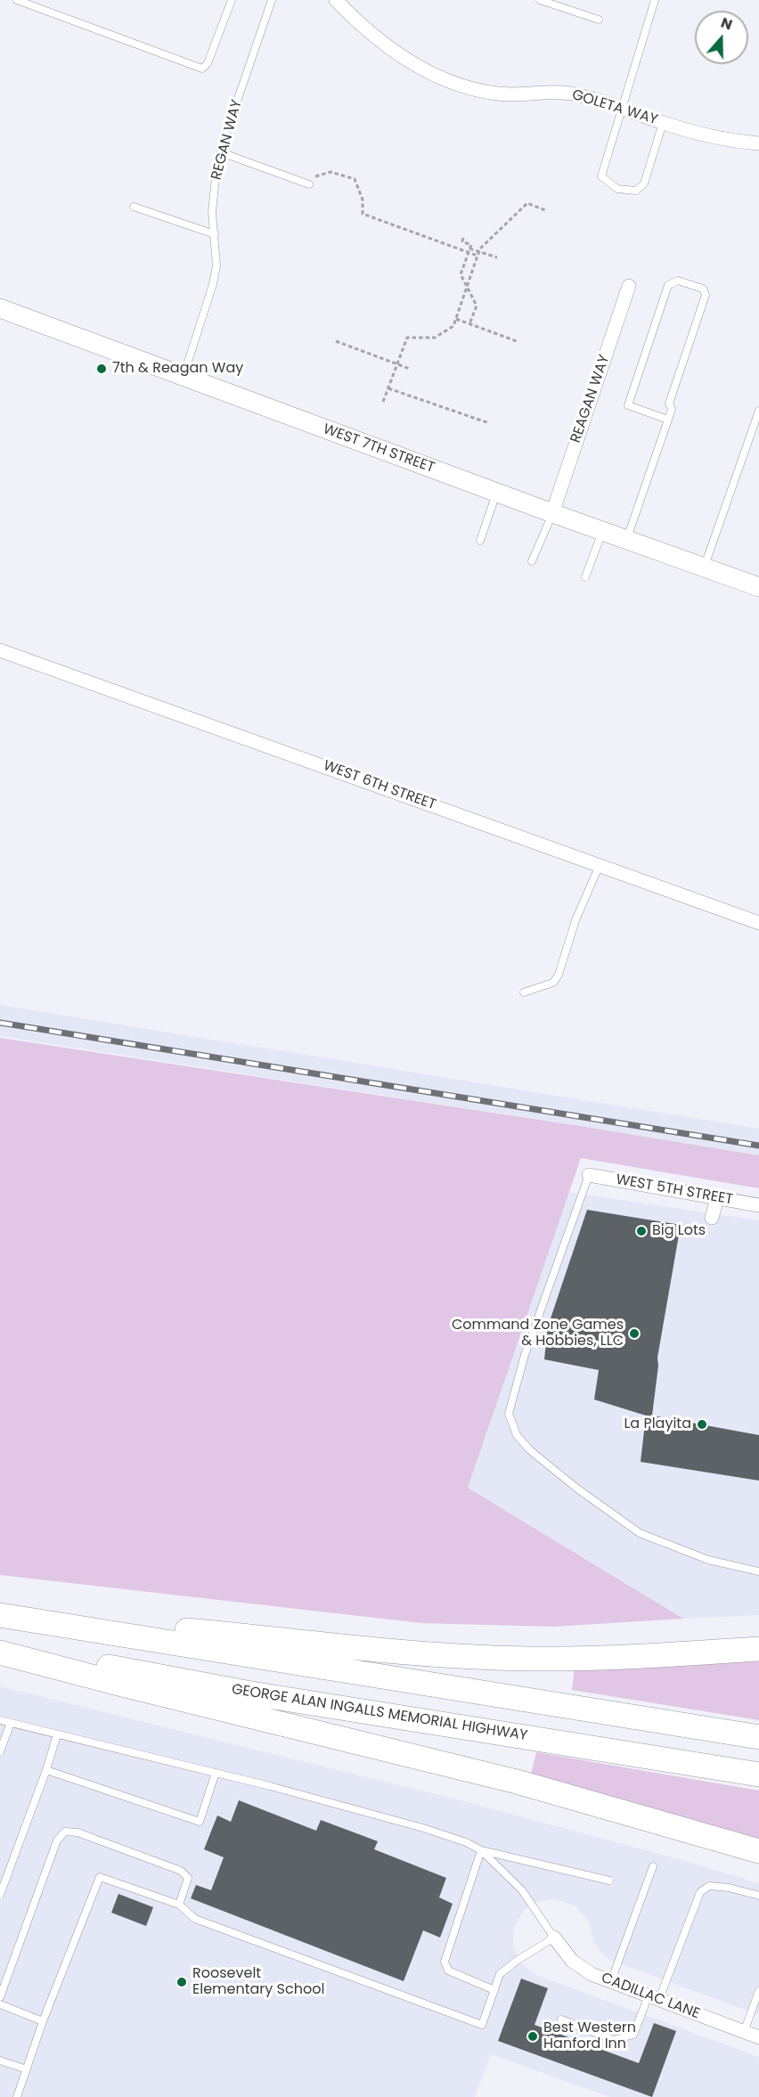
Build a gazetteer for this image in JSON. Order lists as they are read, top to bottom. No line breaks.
{"streets":{"highway":["GEORGE ALAN INGALLS MEMORIAL HIGHWAY"],"street":["GOLETA WAY","REAGAN WAY","WEST 7TH STREET","WEST 6TH STREET","WEST 5TH STREET","CADILLAC LANE"],"lane":["REGAN WAY"]},"crossings":[["REGAN WAY","WEST 7TH STREET"],["REAGAN WAY","WEST 7TH STREET"]],"places":["7th & Reagan Way","Big Lots","Command Zone Games & Hobbies, LLC","La Playita","Roosevelt Elementary School","Best Western Hanford Inn"],"north":"top"}
